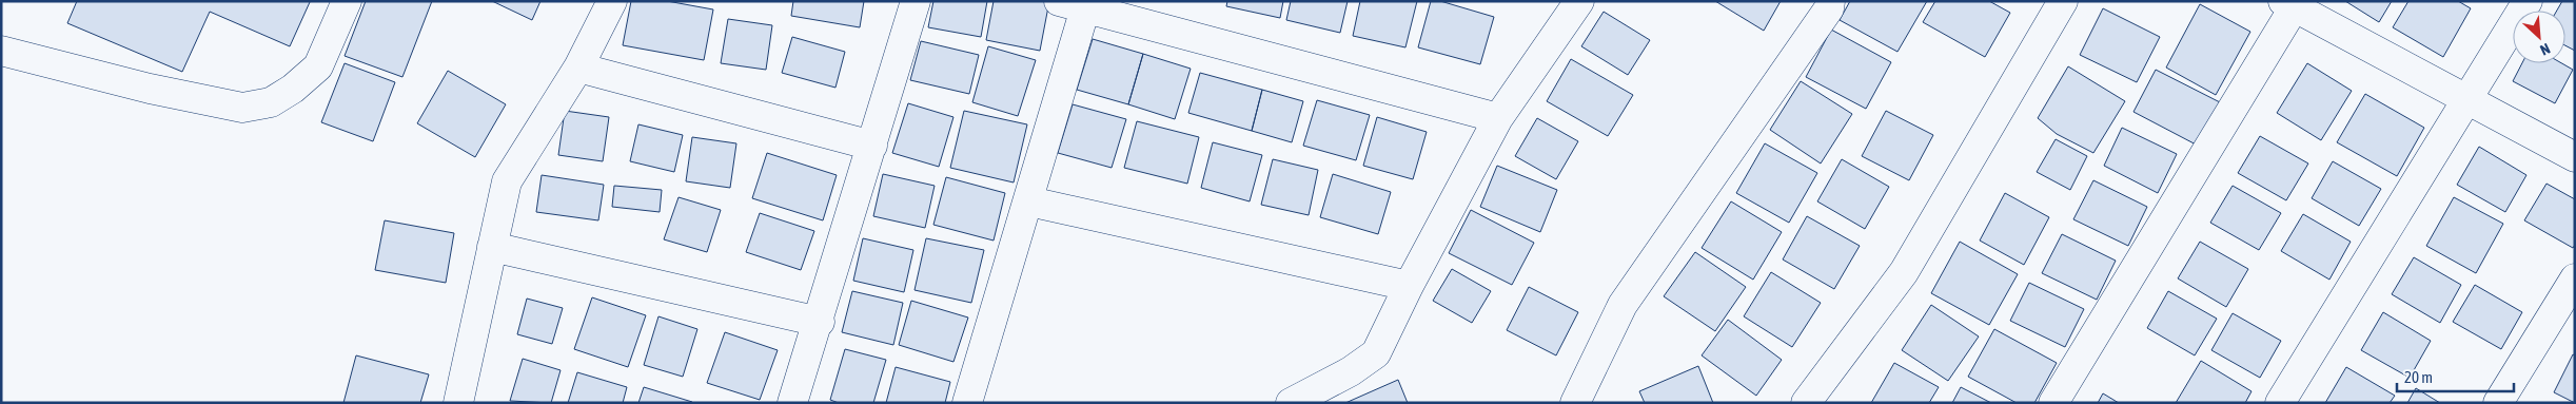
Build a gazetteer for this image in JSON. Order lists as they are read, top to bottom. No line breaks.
{"scale_bar":"20 m","north":"bottom right"}
